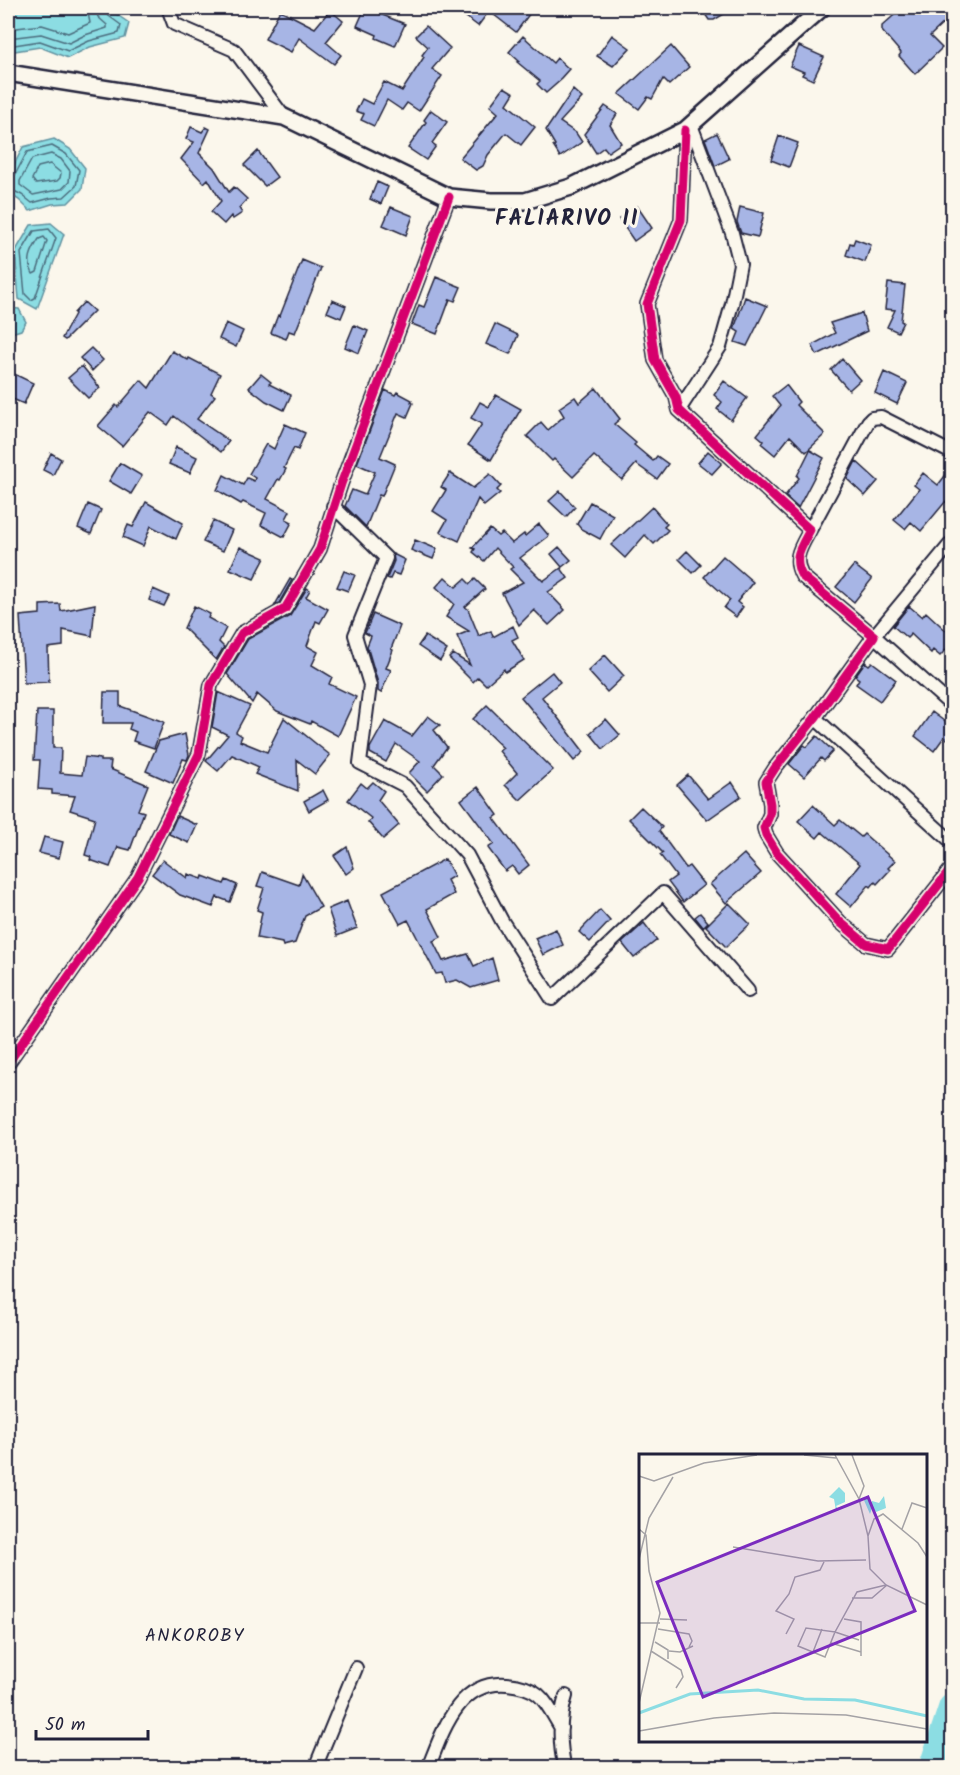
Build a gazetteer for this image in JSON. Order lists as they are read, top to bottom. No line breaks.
{"districts":["FALIARIVO II","ANKOROBY"],"scale_bar":"50 m"}
